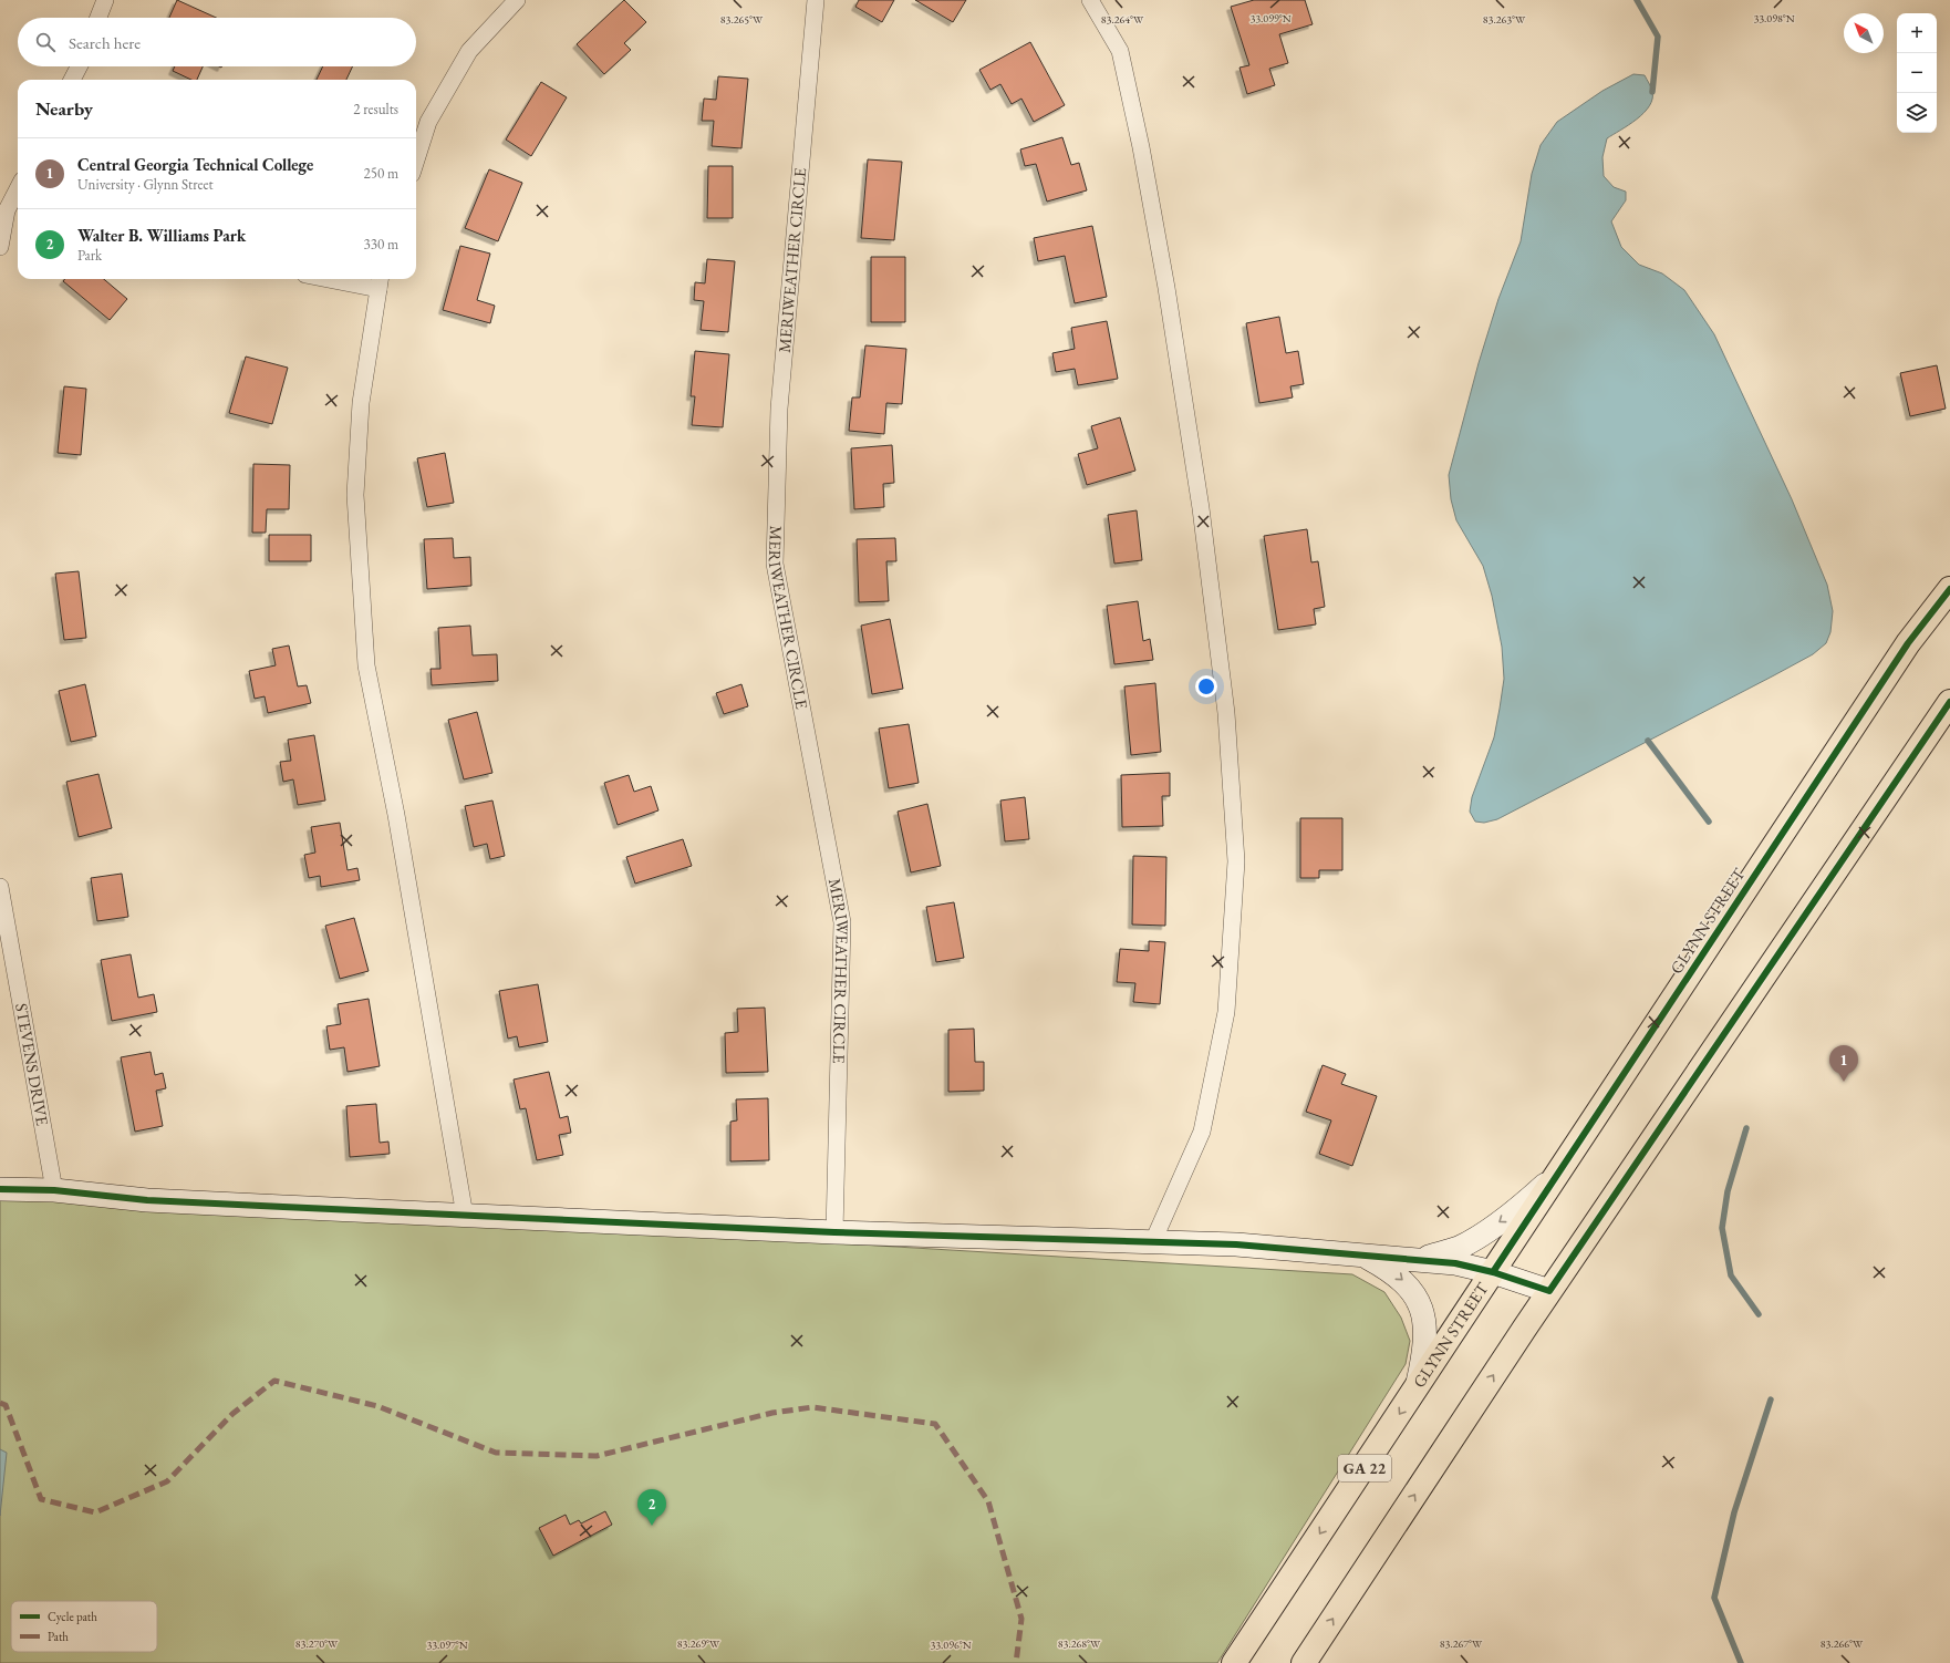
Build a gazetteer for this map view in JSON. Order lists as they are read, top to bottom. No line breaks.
{"streets":{"main road":["GLYNN STREET","GA 22"],"street":["MERIWEATHER CIRCLE","STEVENS DRIVE"]},"legend":["Cycle path","Path"],"north":"top left","page":{"map_buttons":["+","−"],"search":"Search here","heading":["Nearby","2 results"],"list":[{"mark":"1","name":"Central Georgia Technical College","note":"University · Glynn Street","value":"250 m"},{"mark":"2","name":"Walter B. Williams Park","note":"Park","value":"330 m"}],"pins":["1","2"]},"coordinates":["33.098°N","33.099°N","83.265°W","83.264°W","83.263°W","83.270°W","83.269°W","83.268°W","83.267°W","83.266°W","33.097°N","33.096°N"]}
